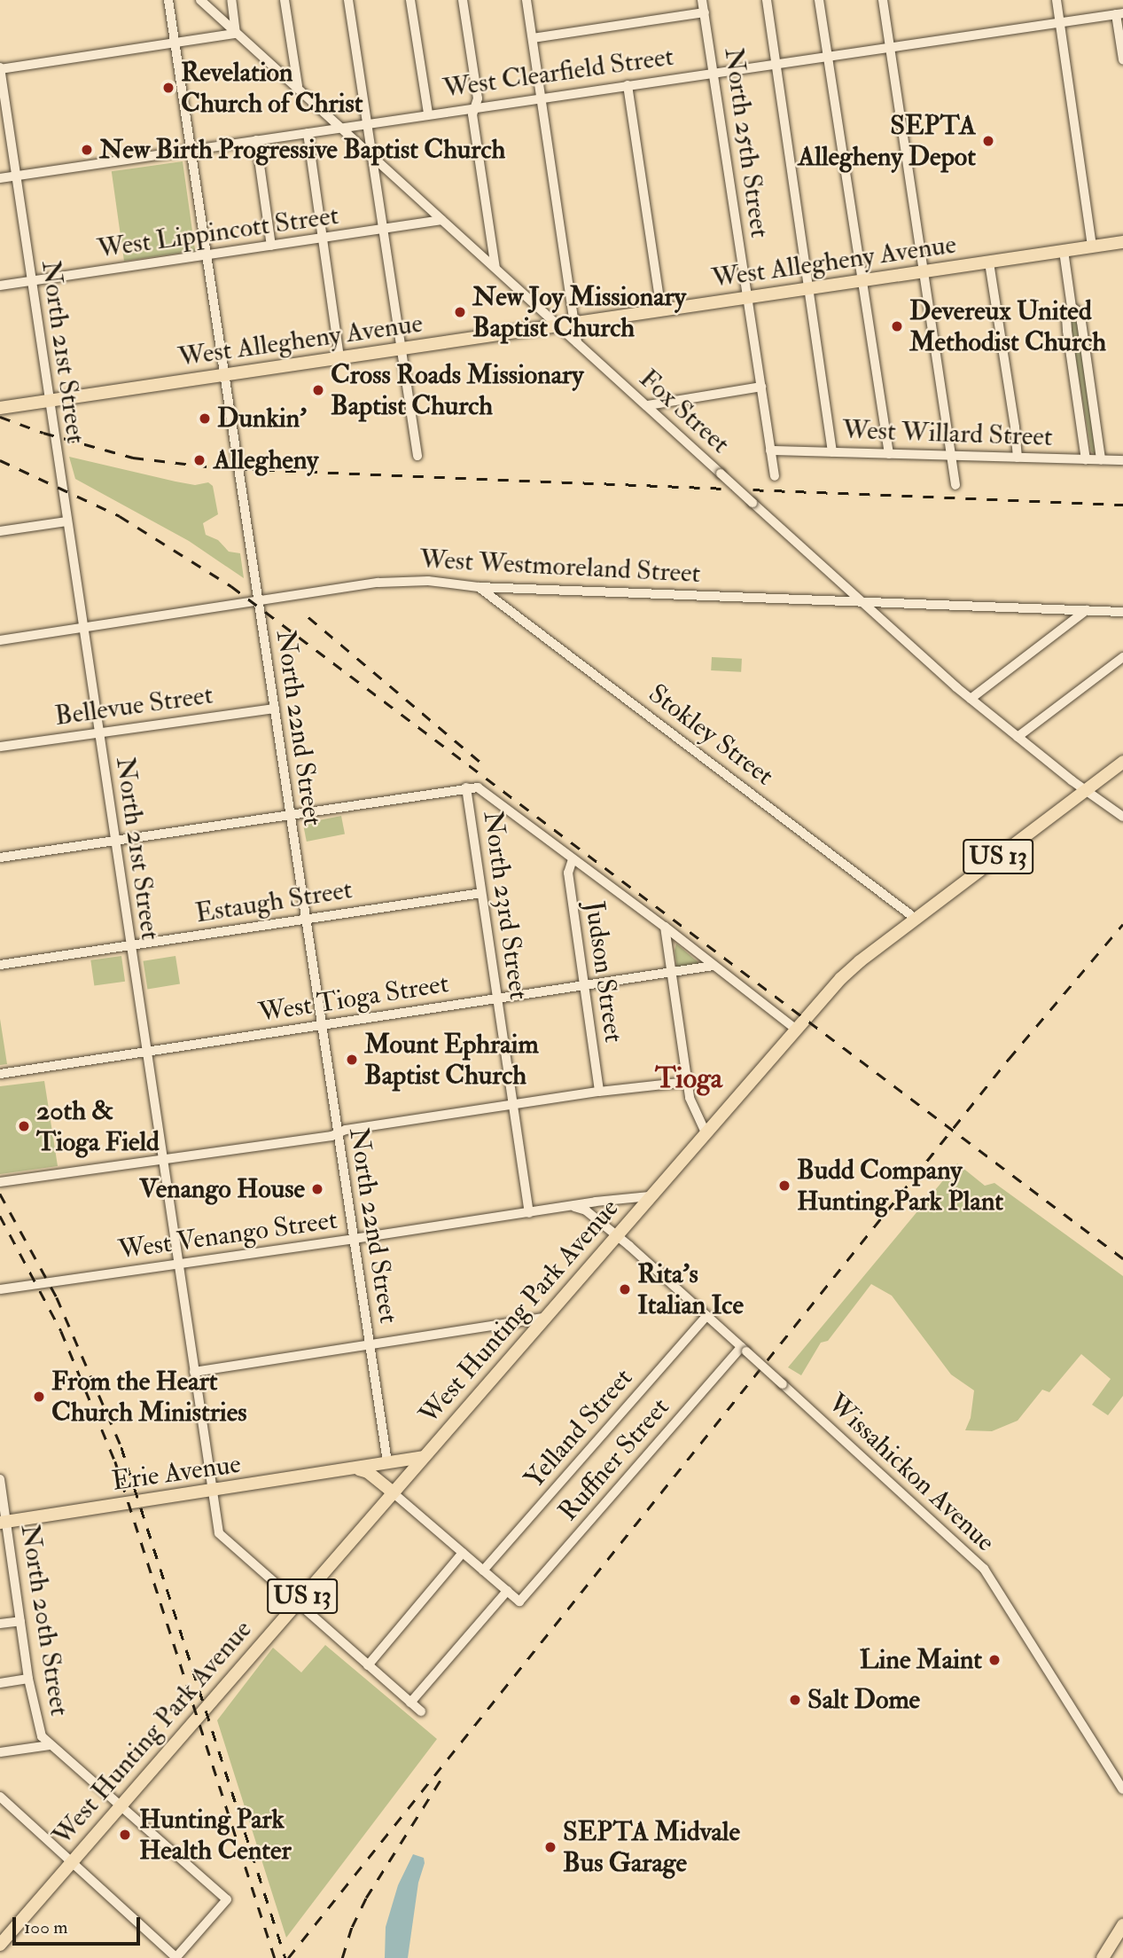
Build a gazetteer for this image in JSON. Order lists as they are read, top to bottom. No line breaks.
{"streets":{"main road":["West Allegheny Avenue","US 13","West Hunting Park Avenue","Erie Avenue"],"street":["West Clearfield Street","North 25th Street","West Lippincott Street","North 21st Street","Fox Street","West Willard Street","West Westmoreland Street","Bellevue Street","North 22nd Street","Stokley Street","Estaugh Street","North 23rd Street","Judson Street","West Tioga Street","West Venango Street","Yelland Street","Ruffner Street","Wissahickon Avenue","North 20th Street"]},"crossings":[["West Clearfield Street","North 25th Street"],["West Clearfield Street","North 21st Street"],["West Clearfield Street","Fox Street"],["West Clearfield Street","North 22nd Street"],["North 25th Street","West Allegheny Avenue"],["North 25th Street","West Willard Street"],["West Lippincott Street","North 21st Street"],["West Lippincott Street","Fox Street"],["West Lippincott Street","North 22nd Street"],["West Allegheny Avenue","North 21st Street"],["West Allegheny Avenue","Fox Street"],["West Allegheny Avenue","North 22nd Street"],["North 21st Street","West Westmoreland Street"],["North 21st Street","Bellevue Street"],["North 21st Street","Estaugh Street"],["North 21st Street","West Tioga Street"],["North 21st Street","West Venango Street"],["North 21st Street","West Hunting Park Avenue"],["North 21st Street","Erie Avenue"],["Fox Street","West Westmoreland Street"],["Fox Street","West Hunting Park Avenue"],["West Westmoreland Street","North 22nd Street"],["West Westmoreland Street","Stokley Street"],["Bellevue Street","North 22nd Street"],["North 22nd Street","Estaugh Street"],["North 22nd Street","West Tioga Street"],["North 22nd Street","West Venango Street"],["North 22nd Street","Erie Avenue"],["Stokley Street","West Hunting Park Avenue"],["Estaugh Street","North 23rd Street"],["North 23rd Street","West Tioga Street"],["North 23rd Street","West Venango Street"],["Judson Street","West Tioga Street"],["West Venango Street","West Hunting Park Avenue"],["West Hunting Park Avenue","Erie Avenue"],["West Hunting Park Avenue","Wissahickon Avenue"],["West Hunting Park Avenue","North 20th Street"],["Yelland Street","Wissahickon Avenue"],["Ruffner Street","Wissahickon Avenue"],["Erie Avenue","North 20th Street"]],"districts":["Tioga"],"places":["Revelation Church of Christ","SEPTA Allegheny Depot","New Birth Progressive Baptist Church","New Joy Missionary Baptist Church","Devereux United Methodist Church","Cross Roads Missionary Baptist Church","Dunkin'","Allegheny","Mount Ephraim Baptist Church","20th & Tioga Field","Budd Company Hunting Park Plant","Venango House","Rita's Italian Ice","From the Heart Church Ministries","Line Maint","Salt Dome","Hunting Park Health Center","SEPTA Midvale Bus Garage"],"scale_bar":"100 m"}
